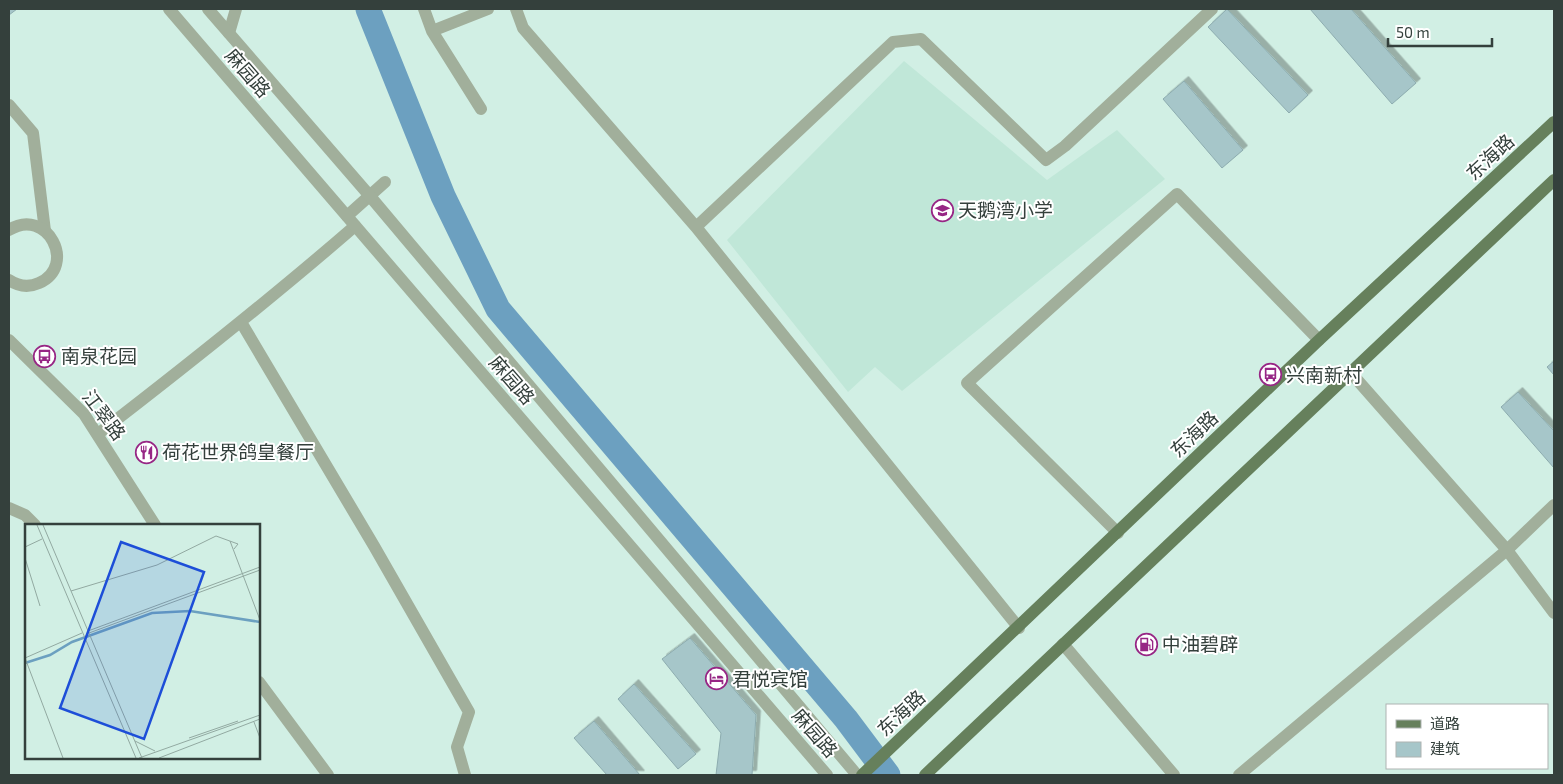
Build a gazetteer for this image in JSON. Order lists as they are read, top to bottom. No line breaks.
{"streets":{"main road":["东海路"],"street":["麻园路","江翠路"]},"places":{"school or university":["天鹅湾小学"],"bus stop":["南泉花园","兴南新村"],"restaurant":["荷花世界鸽皇餐厅"],"fuel station":["中油碧辟"],"hotel":["君悦宾馆"]},"legend":["道路","建筑"],"scale_bar":"50 m"}
